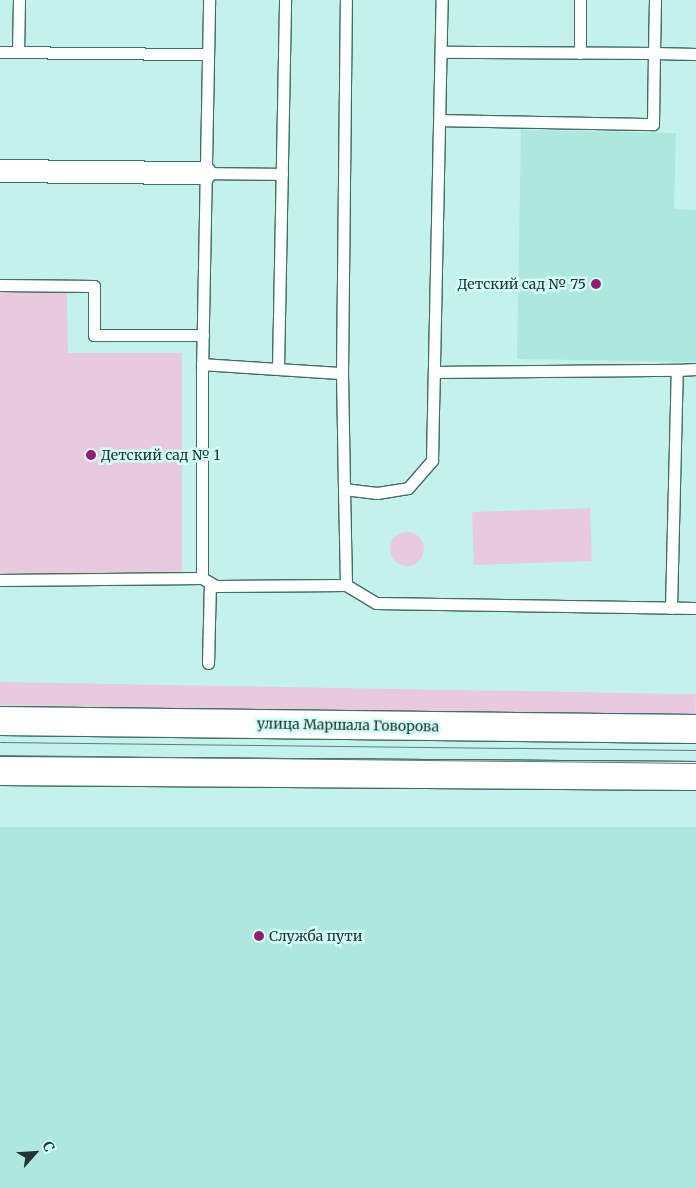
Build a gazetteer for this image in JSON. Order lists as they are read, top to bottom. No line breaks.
{"streets":{"main road":["улица Маршала Говорова"]},"places":["Детский сад № 75","Детский сад № 1","Служба пути"],"north":"top right"}
